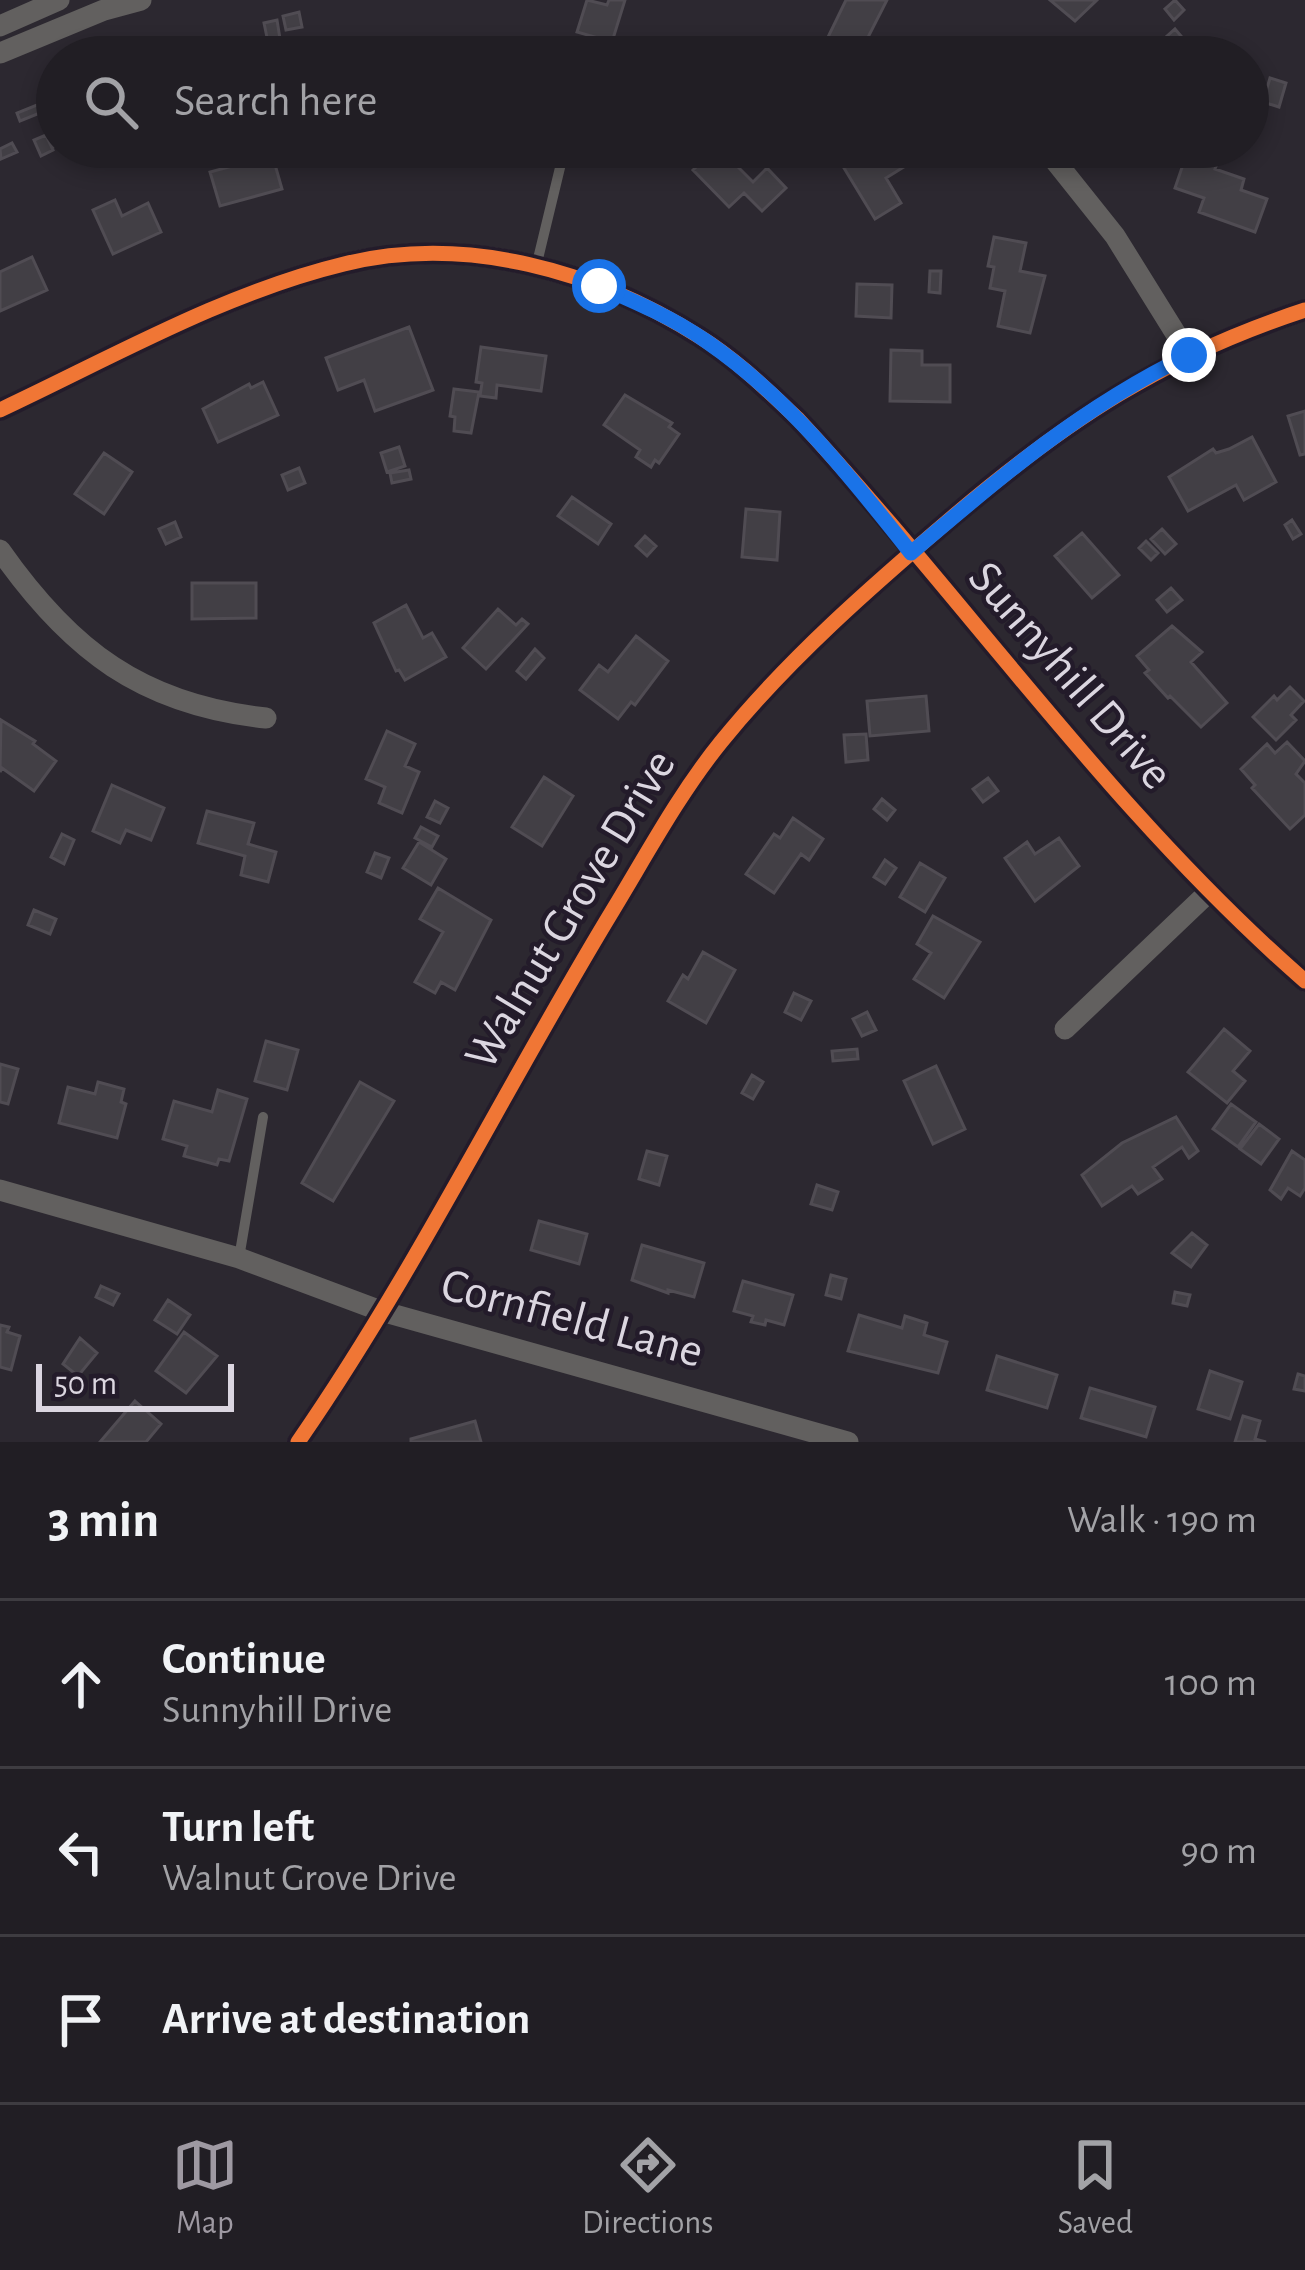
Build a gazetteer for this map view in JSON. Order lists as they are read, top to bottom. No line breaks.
{"streets":{"street":["Sunnyhill Drive","Walnut Grove Drive","Cornfield Lane"]},"crossings":[["Sunnyhill Drive","Walnut Grove Drive"],["Walnut Grove Drive","Cornfield Lane"]],"scale_bar":"50 m","page":{"search":"Search here","scale":"50 m","heading":["3 min","Walk · 190 m"],"list":[["Continue","Sunnyhill Drive","100 m"],["Turn left","Walnut Grove Drive","90 m"],"Arrive at destination"],"nav":["Map","Directions","Saved"]}}
